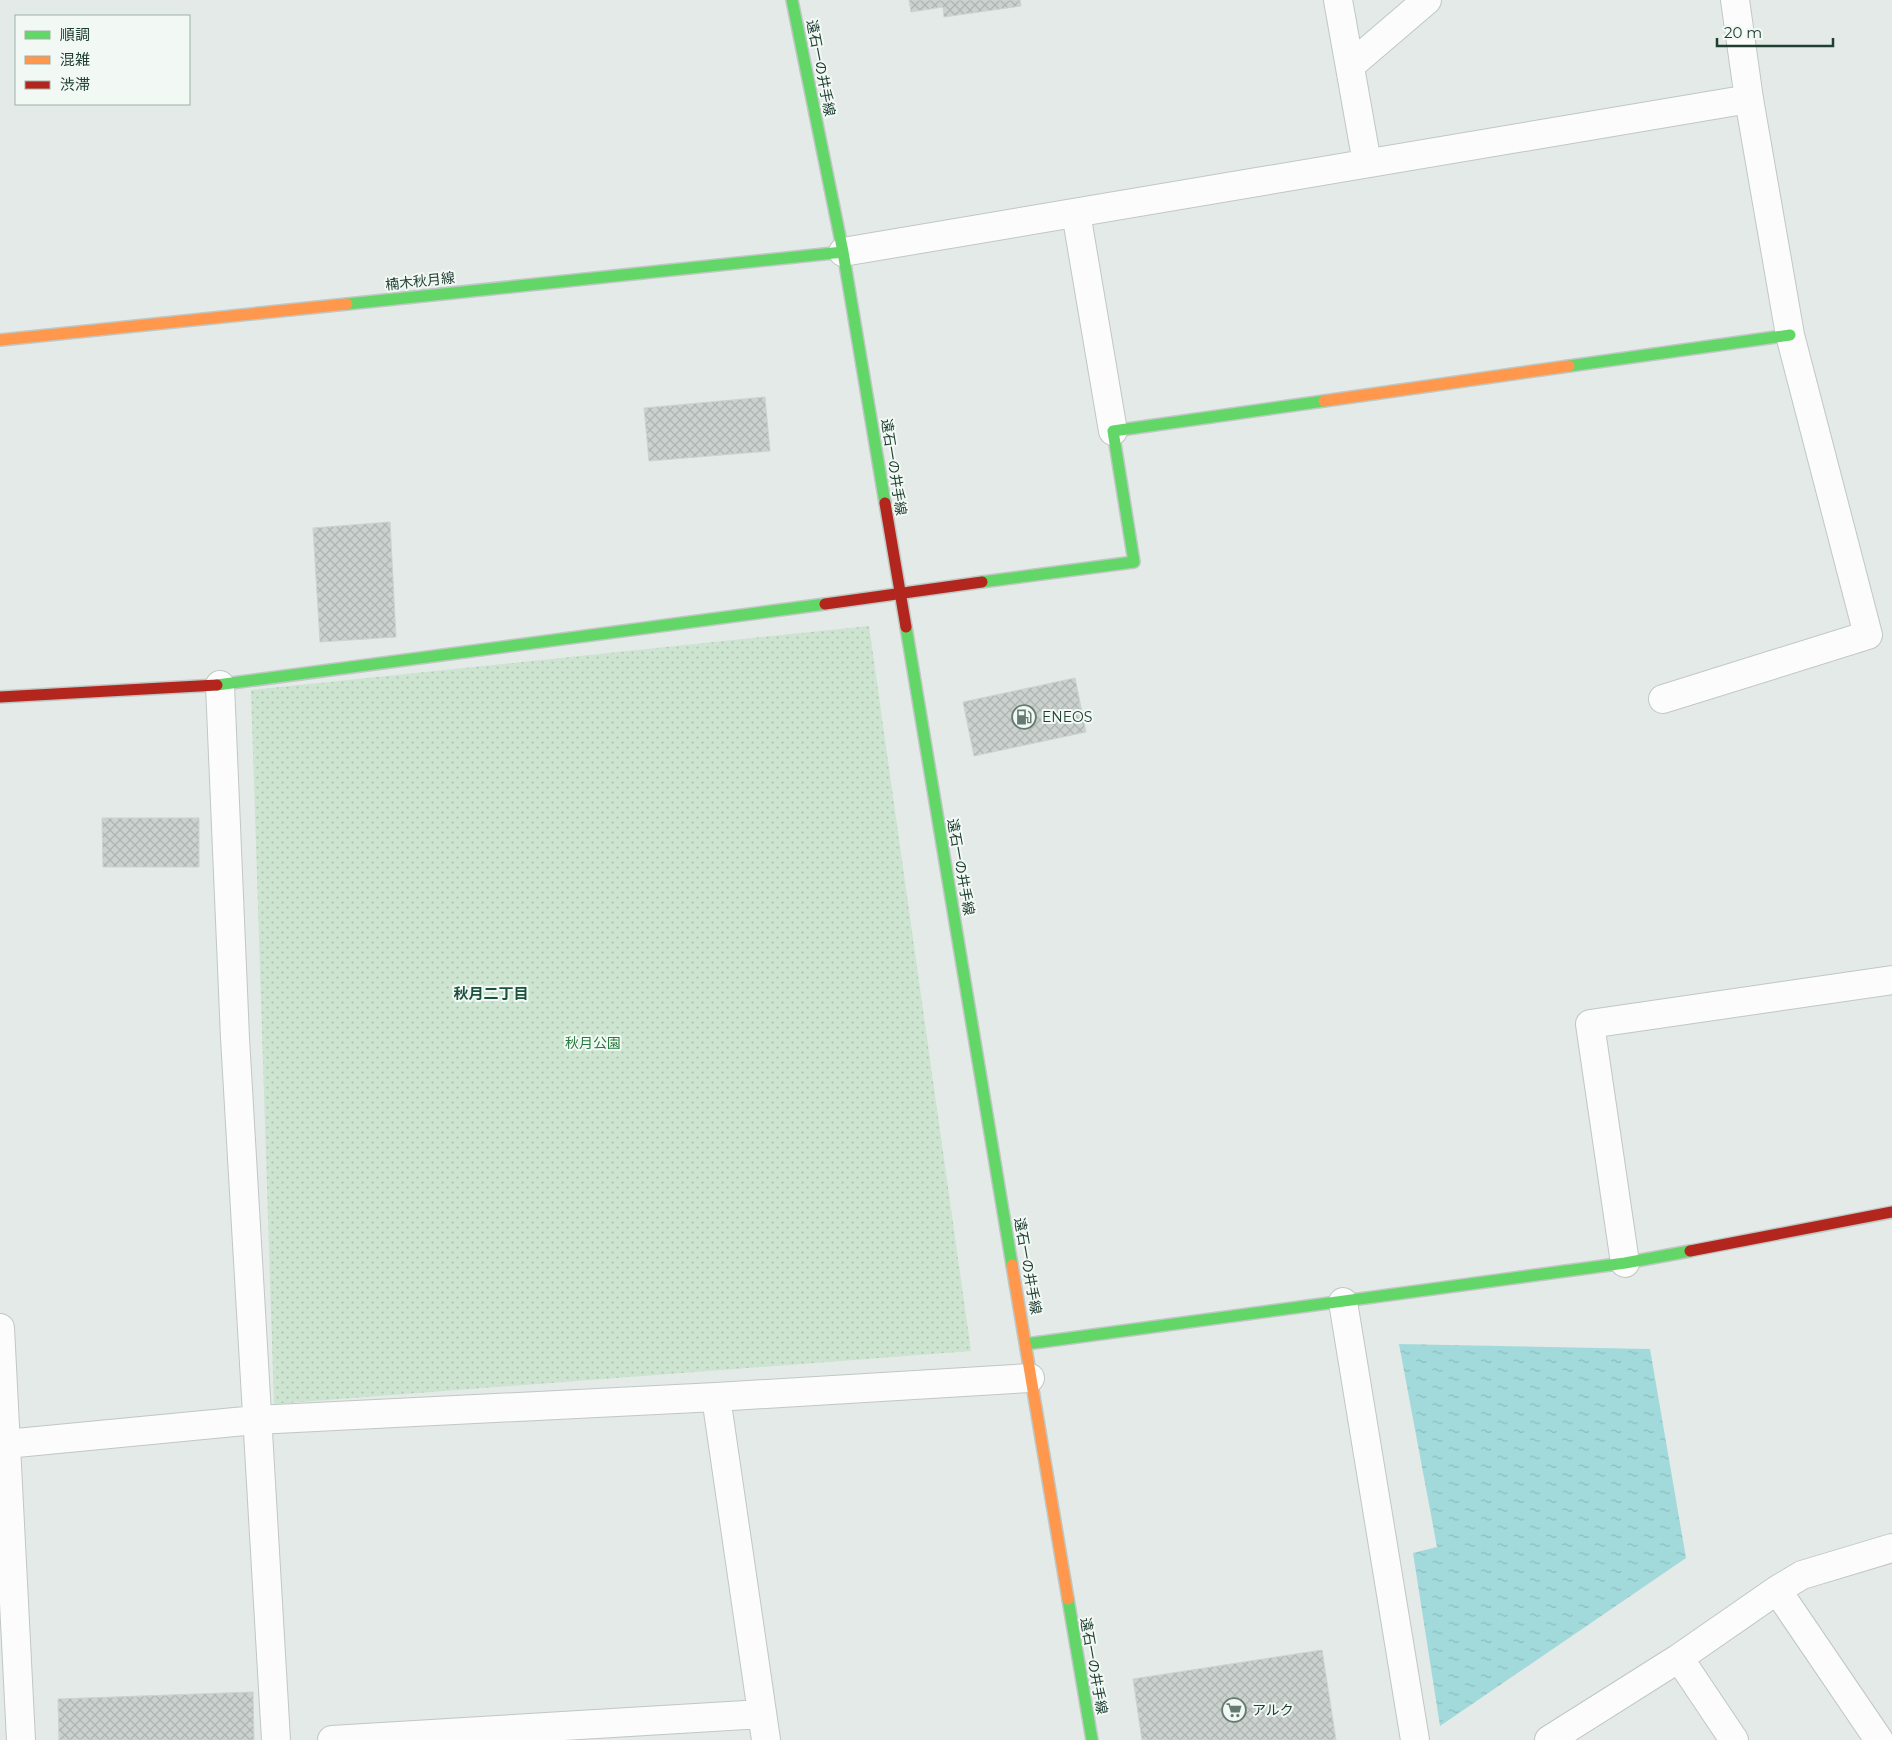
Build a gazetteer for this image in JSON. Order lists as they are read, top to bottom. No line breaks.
{"streets":{"street":["遠石一の井手線","楠木秋月線"]},"crossings":[["遠石一の井手線","楠木秋月線"]],"districts":["秋月二丁目"],"parks":["秋月公園"],"places":{"fuel station":["ENEOS"],"supermarket":["アルク"]},"legend":["順調","混雑","渋滞"],"scale_bar":"20 m"}
